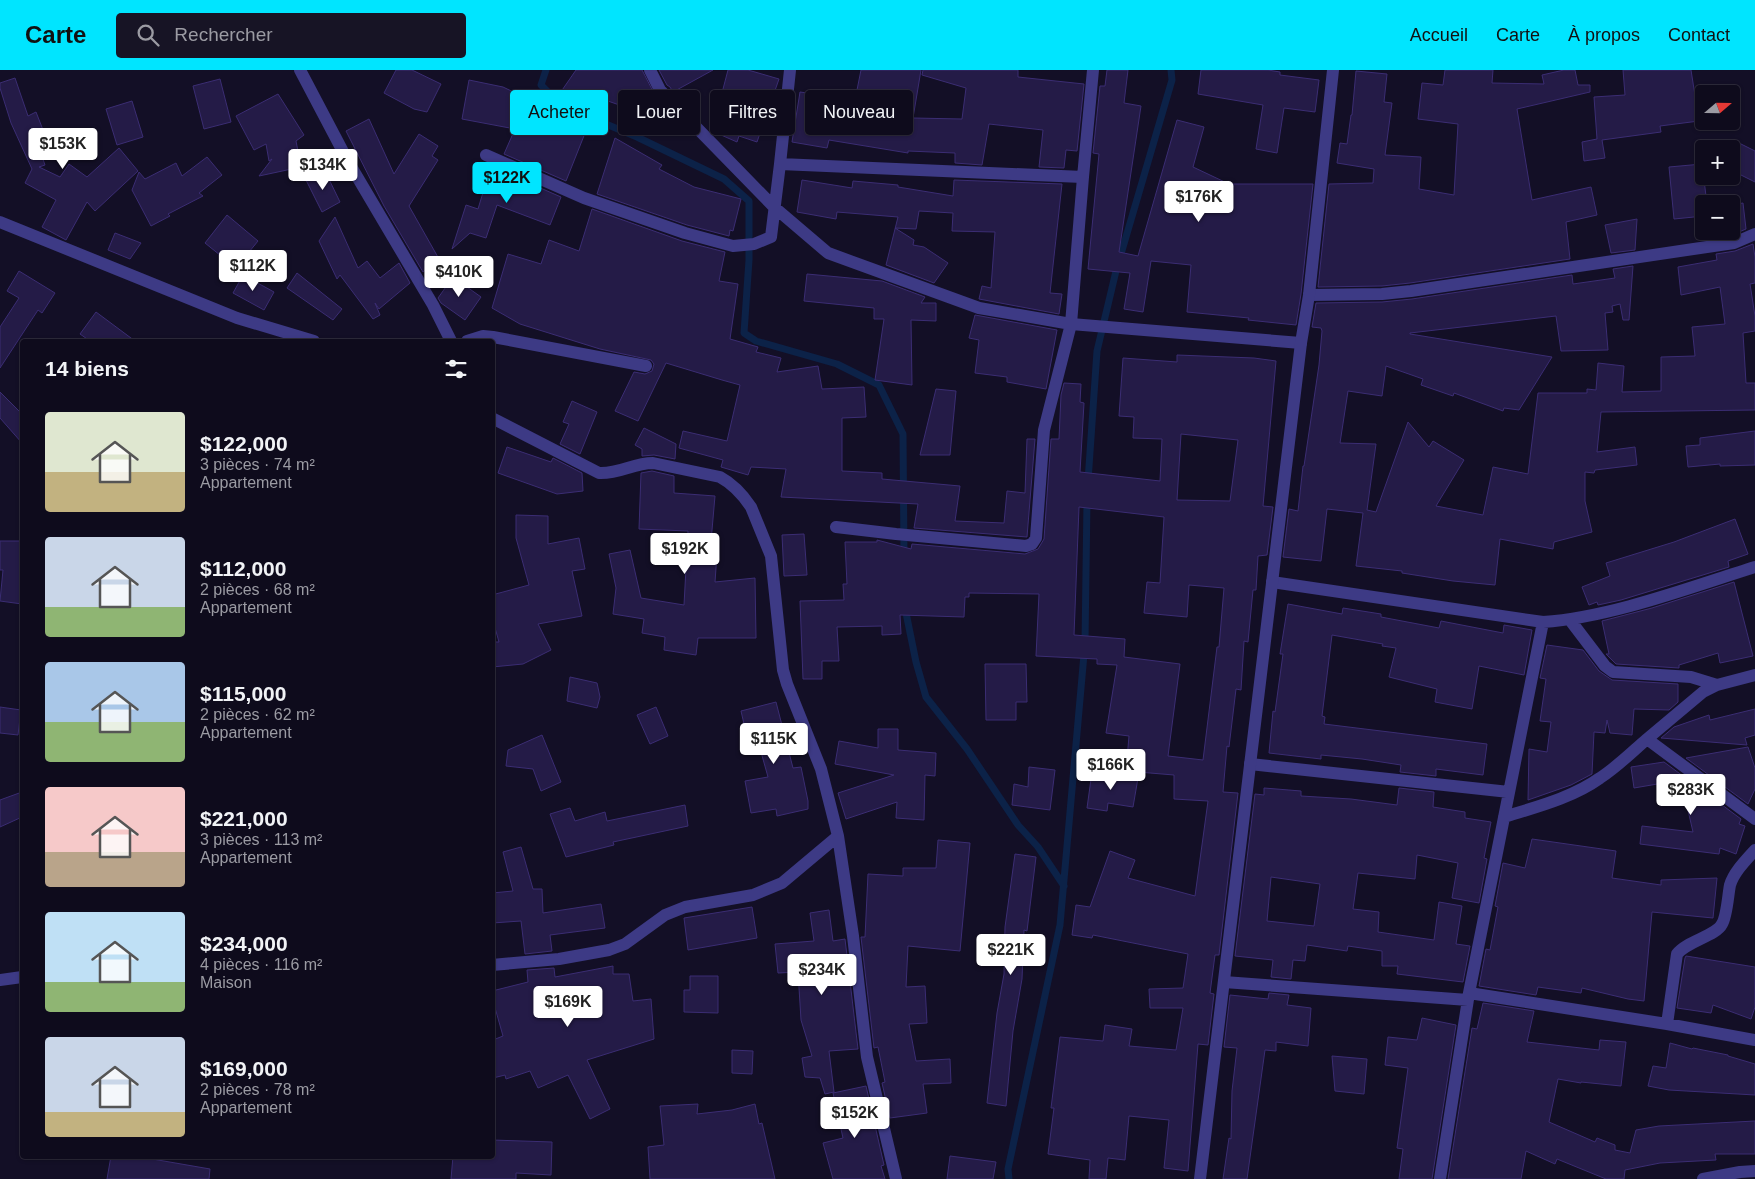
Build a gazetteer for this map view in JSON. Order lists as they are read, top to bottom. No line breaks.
{"north":"right","page":{"header":"Carte","search":"Rechercher","nav":["Accueil","Carte","À propos","Contact"],"map_buttons":["+","−"],"chip":["Acheter","Louer","Filtres","Nouveau"],"price":["$153K","$134K","$122K","$176K","$112K","$410K","$192K","$115K","$166K","$283K","$221K","$234K","$169K","$152K"],"heading":"14 biens","list":[{"name":"$122,000","note":"3 pièces · 74 m² · Appartement"},{"name":"$112,000","note":"2 pièces · 68 m² · Appartement"},{"name":"$115,000","note":"2 pièces · 62 m² · Appartement"},{"name":"$221,000","note":"3 pièces · 113 m² · Appartement"},{"name":"$234,000","note":"4 pièces · 116 m² · Maison"},{"name":"$169,000","note":"2 pièces · 78 m² · Appartement"}]}}
